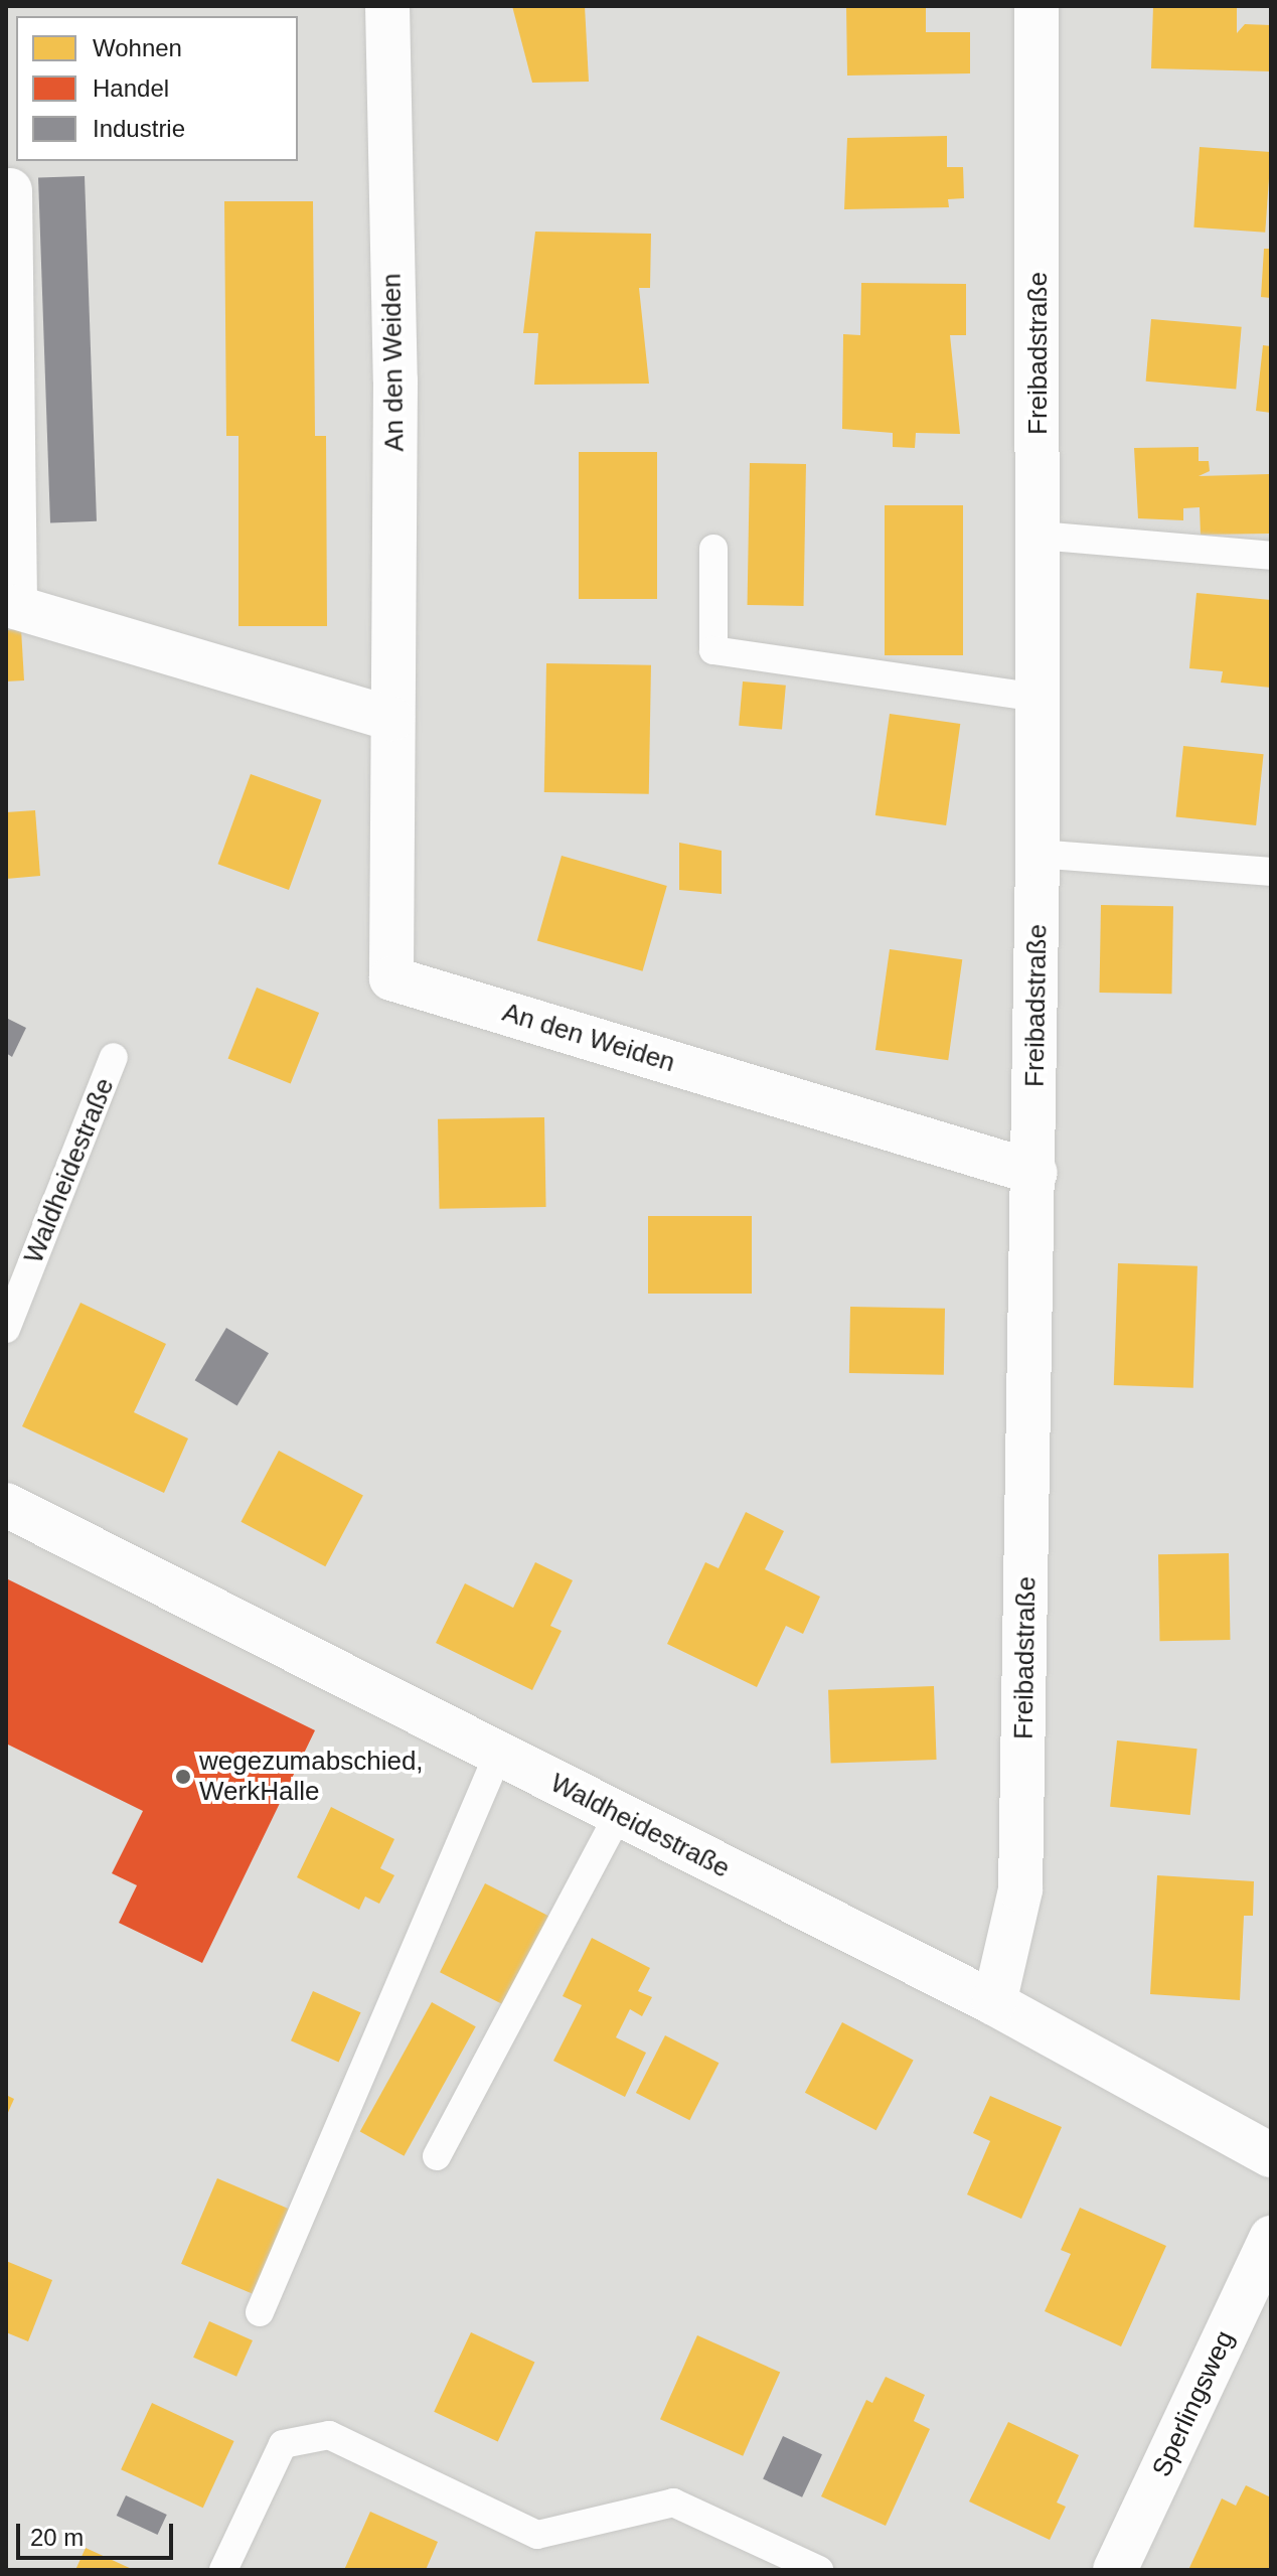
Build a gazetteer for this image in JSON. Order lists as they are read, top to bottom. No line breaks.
{"streets":{"street":["Freibadstraße","An den Weiden","Waldheidestraße","Sperlingsweg"]},"crossings":[["Freibadstraße","An den Weiden"],["Freibadstraße","Waldheidestraße"]],"places":["wegezumabschied, WerkHalle"],"legend":["Wohnen","Handel","Industrie"],"scale_bar":"20 m"}
